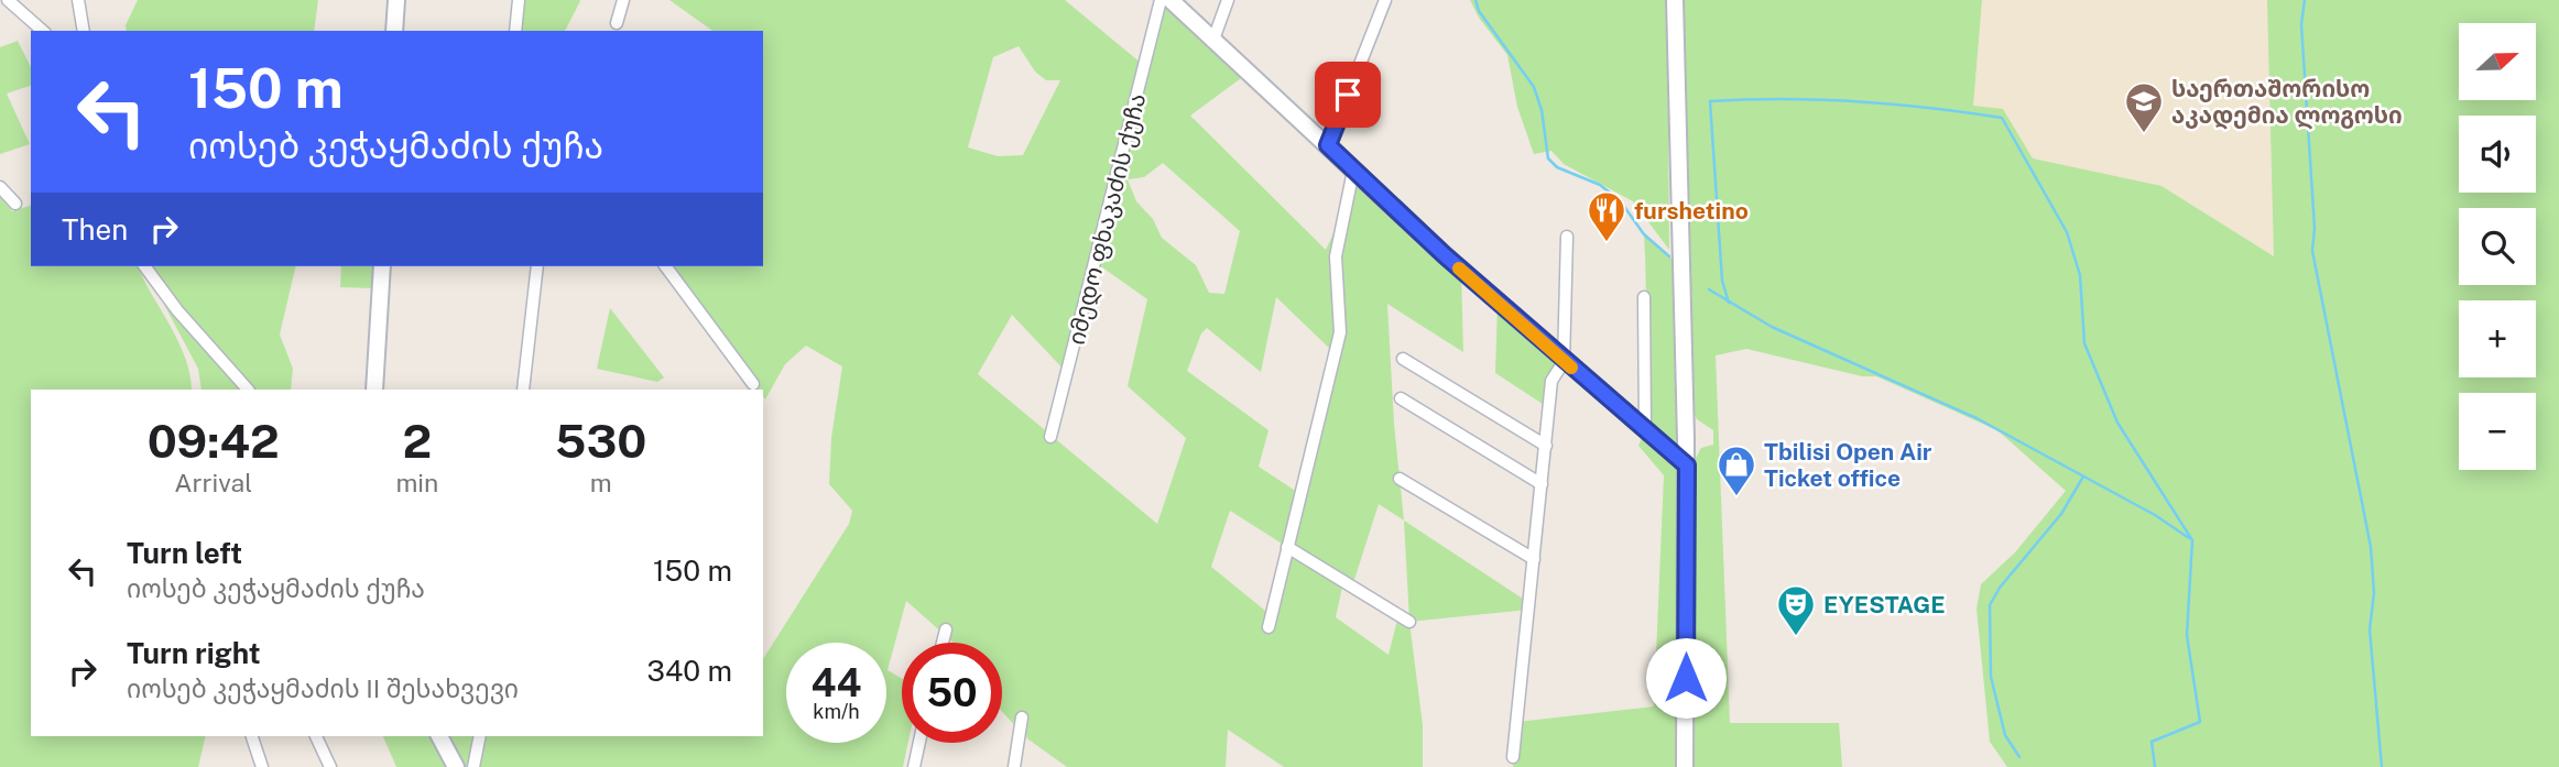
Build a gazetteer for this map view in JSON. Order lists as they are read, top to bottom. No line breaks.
{"streets":{"street":["იმედო ფხაკაძის ქუჩა"]},"places":{"school or university":["საერთაშორისო აკადემია ლოგოსი"],"restaurant":["furshetino"],"shop":["Tbilisi Open Air Ticket office"],"theatre":["EYESTAGE"]},"north":"right","page":{"map_buttons":["+","−"],"turn":["150 m","იოსებ კეჭაყმაძის ქუჩა"],"then":"Then","eta":["09:42","Arrival","2","min","530","m"],"list":[{"name":"Turn left","note":"იოსებ კეჭაყმაძის ქუჩა","value":"150 m"},{"name":"Turn right","note":"იოსებ კეჭაყმაძის II შესახვევი","value":"340 m"}],"speed":"44 km/h","limit":"50"}}
